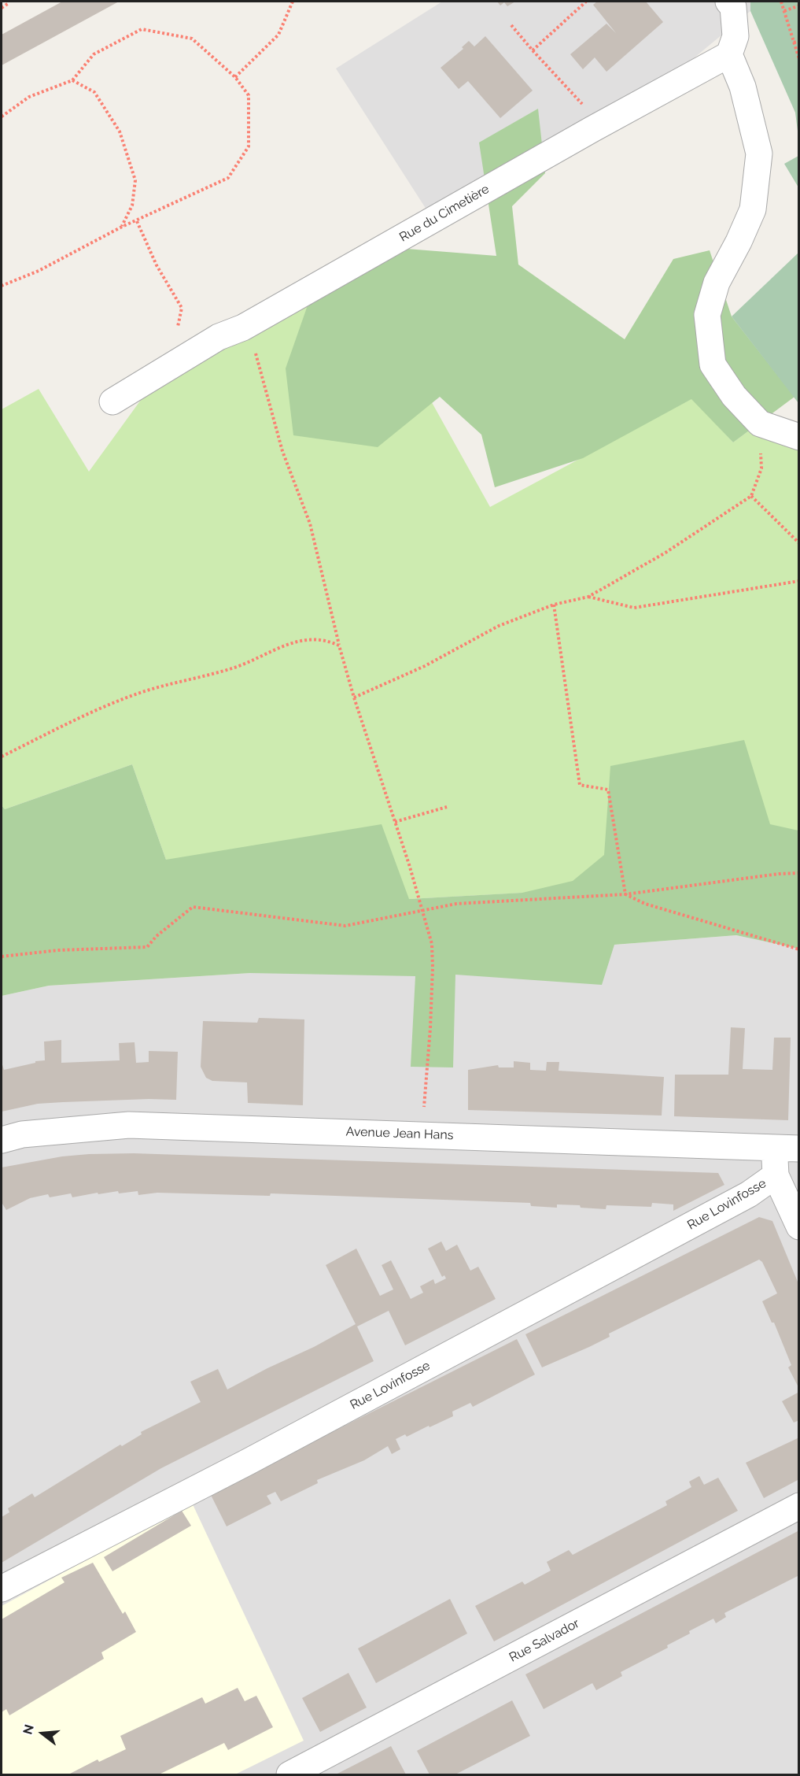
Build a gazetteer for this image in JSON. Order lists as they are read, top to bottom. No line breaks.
{"streets":{"street":["Rue du Cimetière","Avenue Jean Hans","Rue Lovinfosse","Rue Salvador"]},"north":"left"}
